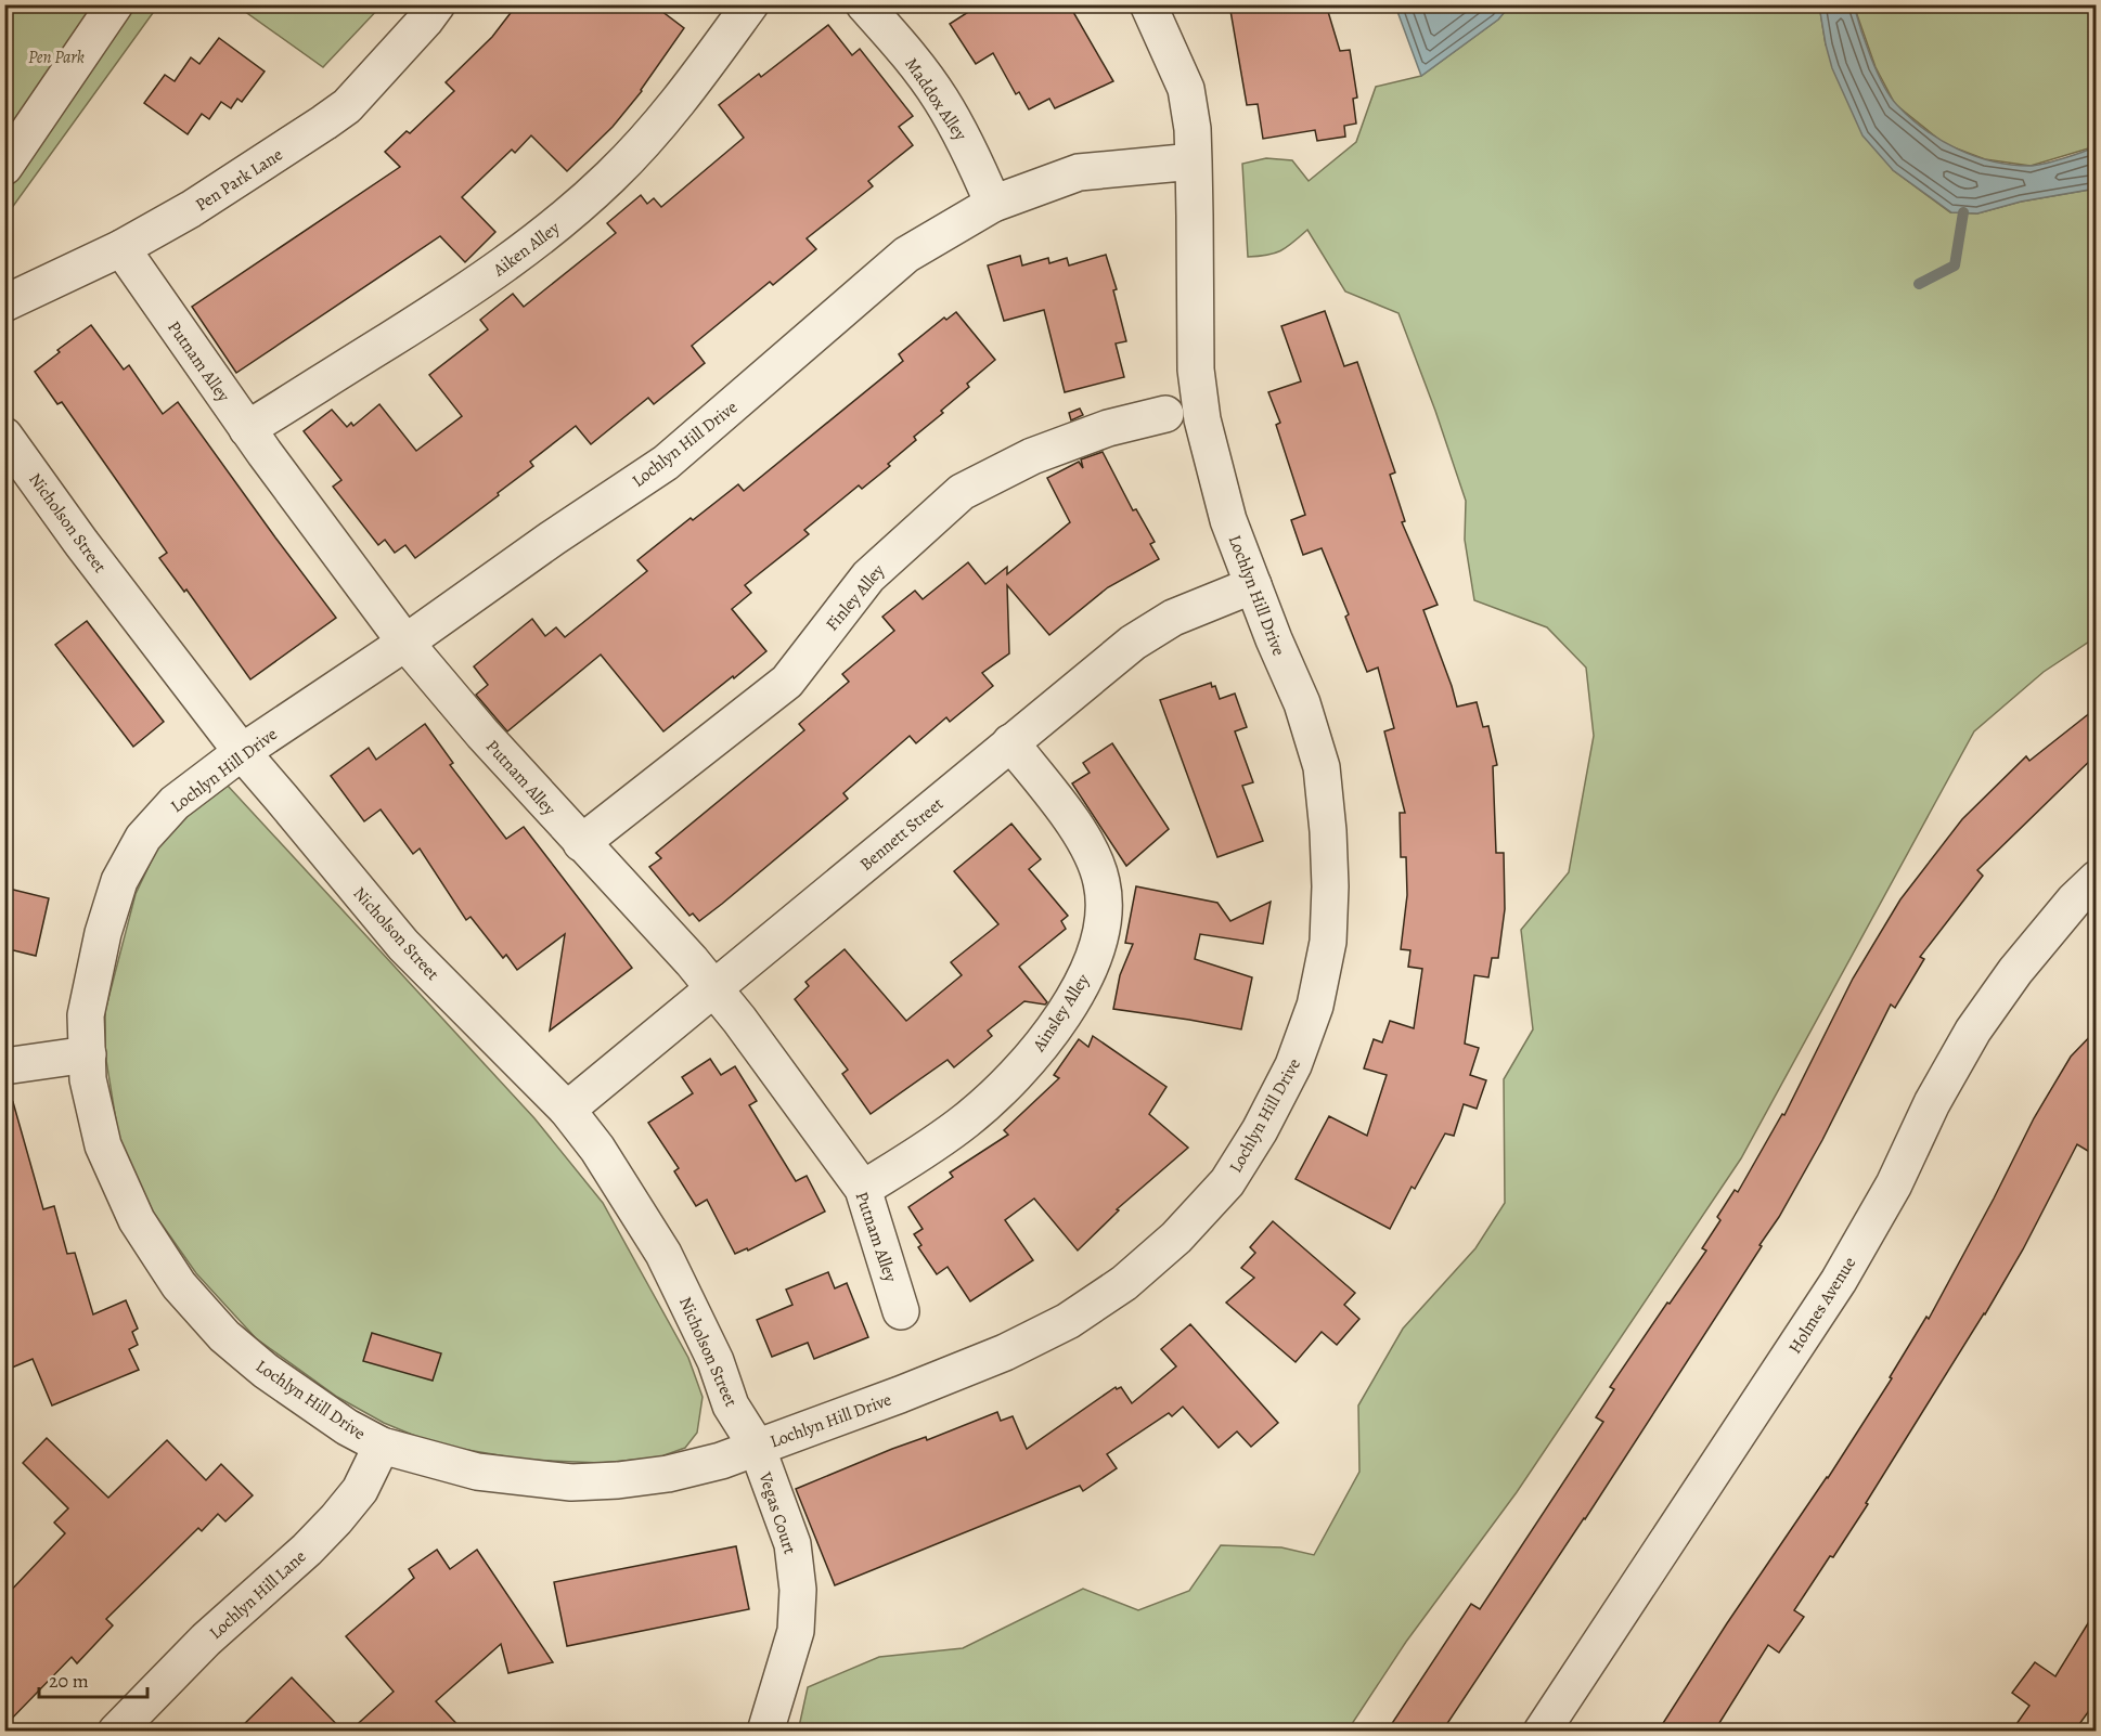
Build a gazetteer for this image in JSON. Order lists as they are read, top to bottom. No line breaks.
{"streets":{"street":["Maddox Alley","Pen Park Lane","Aiken Alley","Putnam Alley","Lochlyn Hill Drive","Nicholson Street","Finley Alley","Bennett Street","Ainsley Alley","Holmes Avenue","Vegas Court","Lochlyn Hill Lane"]},"crossings":[["Maddox Alley","Lochlyn Hill Drive"],["Pen Park Lane","Putnam Alley"],["Aiken Alley","Putnam Alley"],["Putnam Alley","Lochlyn Hill Drive"],["Putnam Alley","Finley Alley"],["Putnam Alley","Bennett Street"],["Putnam Alley","Ainsley Alley"],["Lochlyn Hill Drive","Nicholson Street"],["Lochlyn Hill Drive","Bennett Street"],["Lochlyn Hill Drive","Vegas Court"],["Lochlyn Hill Drive","Lochlyn Hill Lane"],["Nicholson Street","Bennett Street"],["Nicholson Street","Vegas Court"],["Bennett Street","Ainsley Alley"]],"parks":["Pen Park"],"scale_bar":"20 m"}
